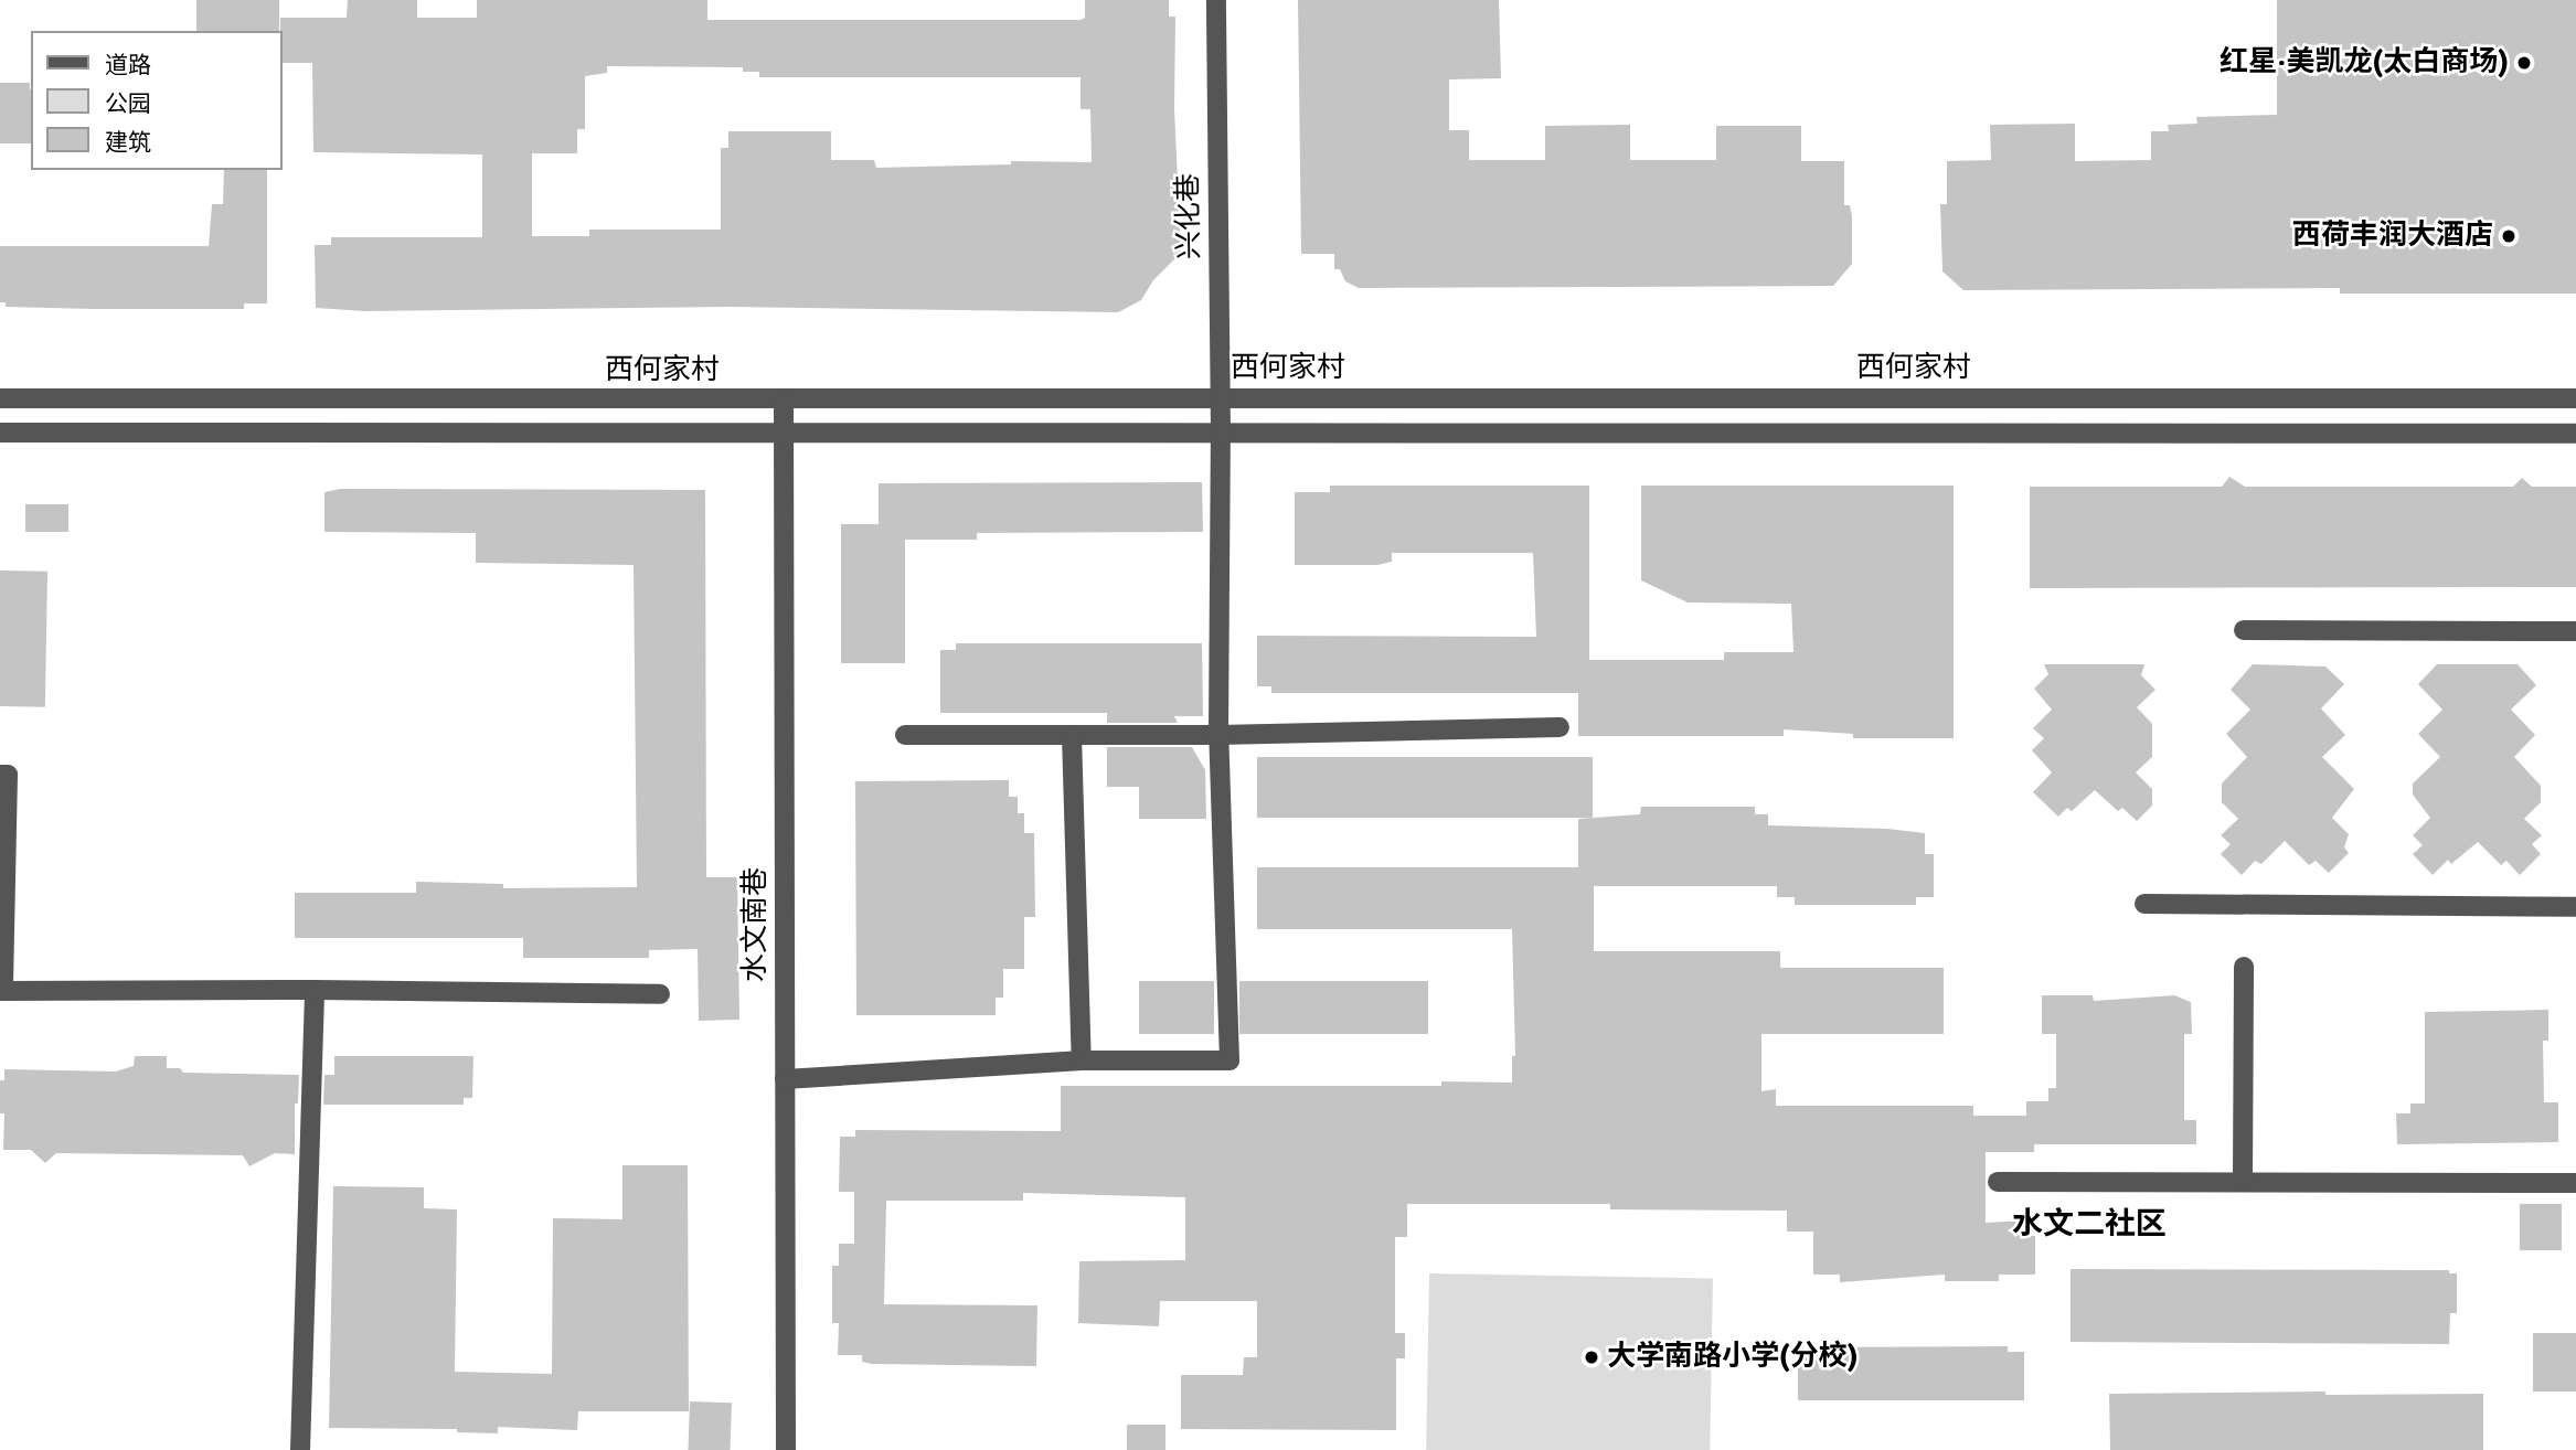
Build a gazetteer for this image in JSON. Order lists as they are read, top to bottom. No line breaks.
{"streets":{"street":["兴化巷","西何家村","水文南巷"]},"crossings":[["兴化巷","西何家村"],["西何家村","水文南巷"]],"districts":["水文二社区"],"places":["红星·美凯龙(太白商场)","西荷丰润大酒店","大学南路小学(分校)"],"legend":["道路","公园","建筑"]}
